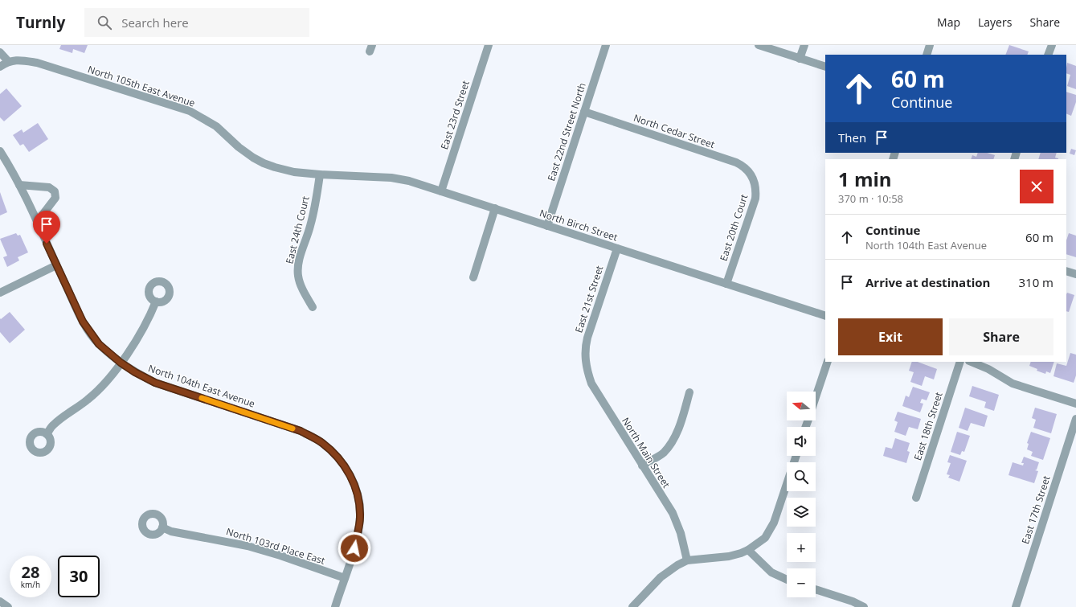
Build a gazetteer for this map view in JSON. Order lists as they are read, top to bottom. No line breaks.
{"streets":{"street":["North 105th East Avenue","East 23rd Street","North Cedar Street","East 22nd Street North","North Birch Street","East 20th Court","East 24th Court","East 21st Street","North 104th East Avenue","East 18th Street","North Main Street","East 17th Street","North 103rd Place East"]},"crossings":[["North 105th East Avenue","North Birch Street"],["North 105th East Avenue","East 24th Court"],["East 23rd Street","North Birch Street"],["North Cedar Street","East 22nd Street North"],["North Cedar Street","East 20th Court"],["East 22nd Street North","North Birch Street"],["North Birch Street","East 20th Court"],["North Birch Street","East 24th Court"],["North Birch Street","East 21st Street"],["East 21st Street","North Main Street"],["North 104th East Avenue","North 103rd Place East"]],"north":"left","page":{"header":"Turnly","search":"Search here","nav":["Map","Layers","Share"],"turn":["60 m","Continue"],"then":"Then","heading":["1 min","370 m · 10:58"],"list":[{"name":"Continue","note":"North 104th East Avenue","value":"60 m"},{"name":"Arrive at destination","value":"310 m"}],"buttons":["Exit","Share"],"map_buttons":["+","−"],"speed":"28 km/h","limit":"30"}}
